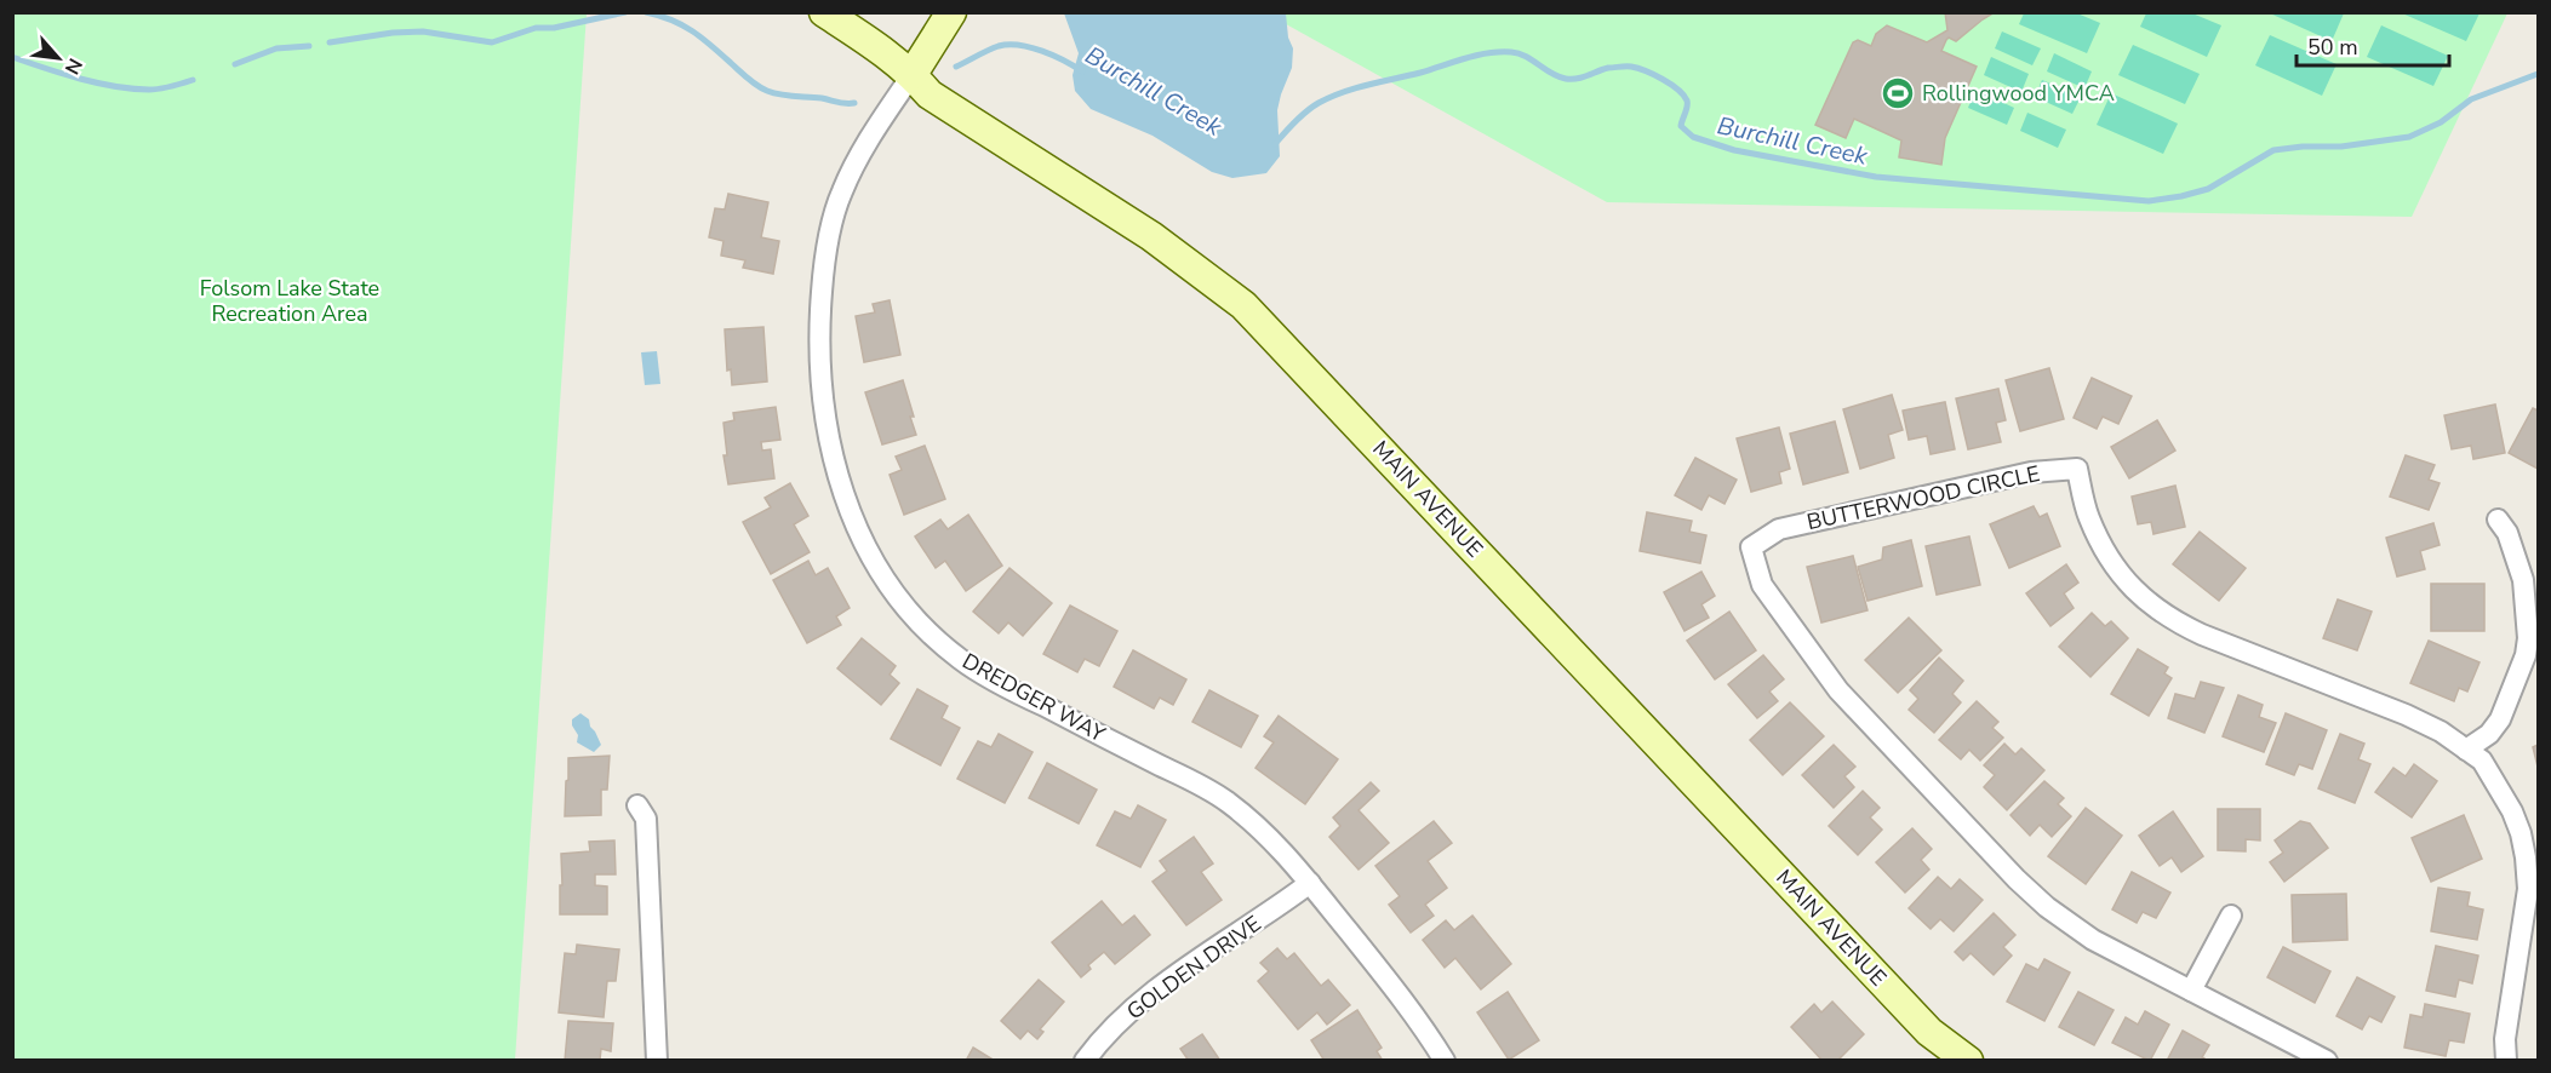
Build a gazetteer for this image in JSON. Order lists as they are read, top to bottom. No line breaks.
{"streets":{"street":["BUTTERWOOD CIRCLE","MAIN AVENUE","DREDGER WAY","GOLDEN DRIVE"]},"crossings":[["MAIN AVENUE","DREDGER WAY"],["DREDGER WAY","GOLDEN DRIVE"]],"water":["Burchill Creek"],"parks":["Folsom Lake State Recreation Area"],"places":{"sports":["Rollingwood YMCA"]},"scale_bar":"50 m","north":"bottom right"}
